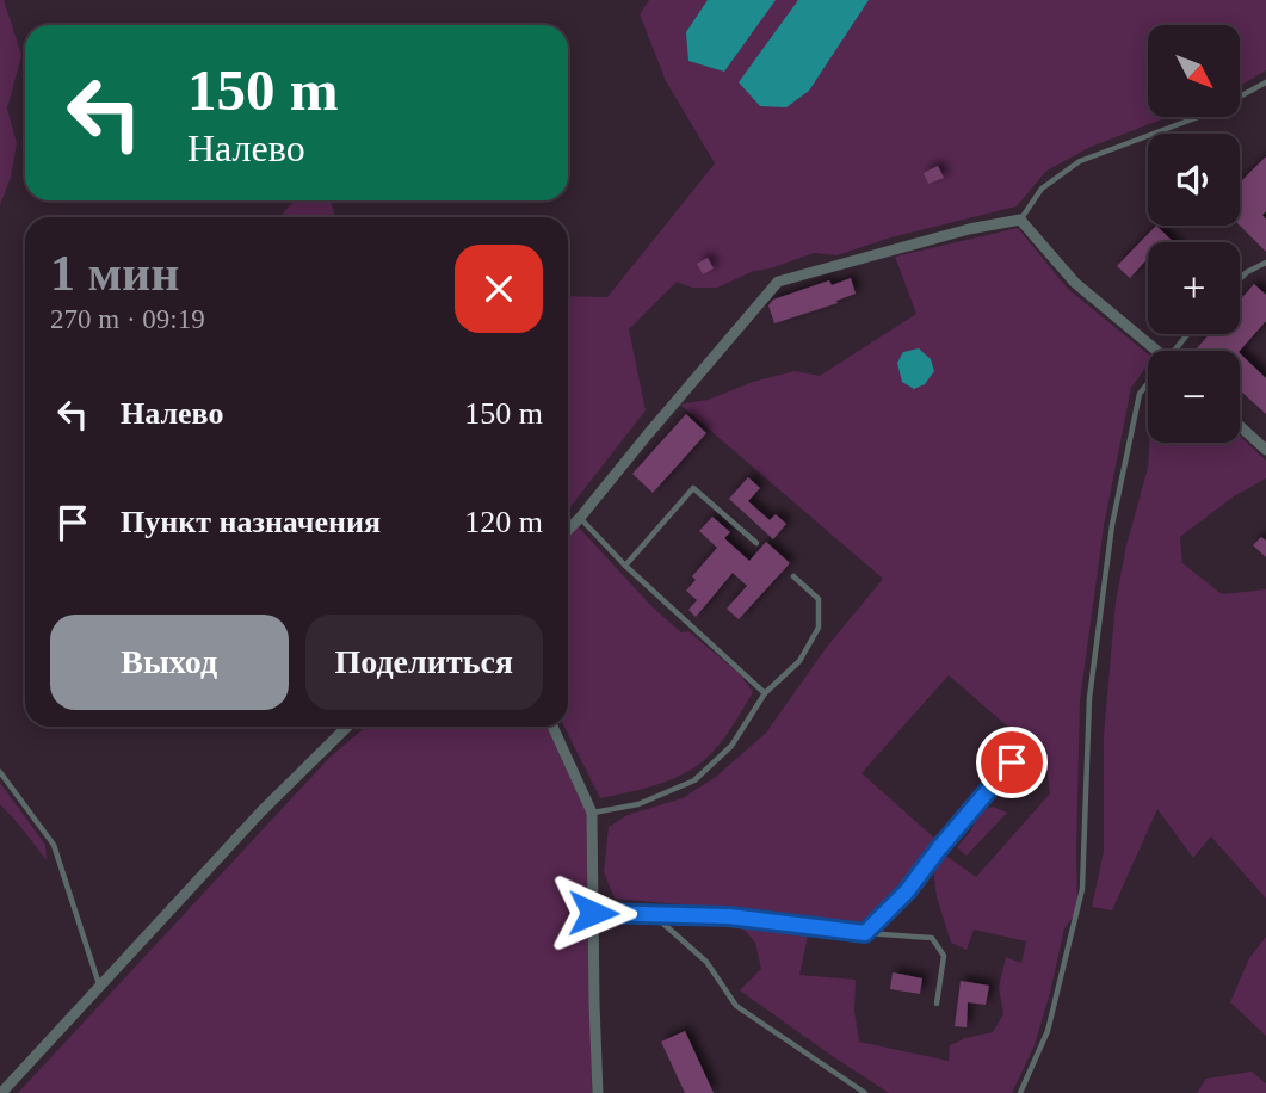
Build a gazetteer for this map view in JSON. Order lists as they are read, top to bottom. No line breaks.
{"north":"bottom right","page":{"map_buttons":["+","−"],"turn":["150 m","Налево"],"heading":["1 мин","270 m · 09:19"],"list":[{"name":"Налево","value":"150 m"},{"name":"Пункт назначения","value":"120 m"}],"buttons":["Выход","Поделиться"]}}
